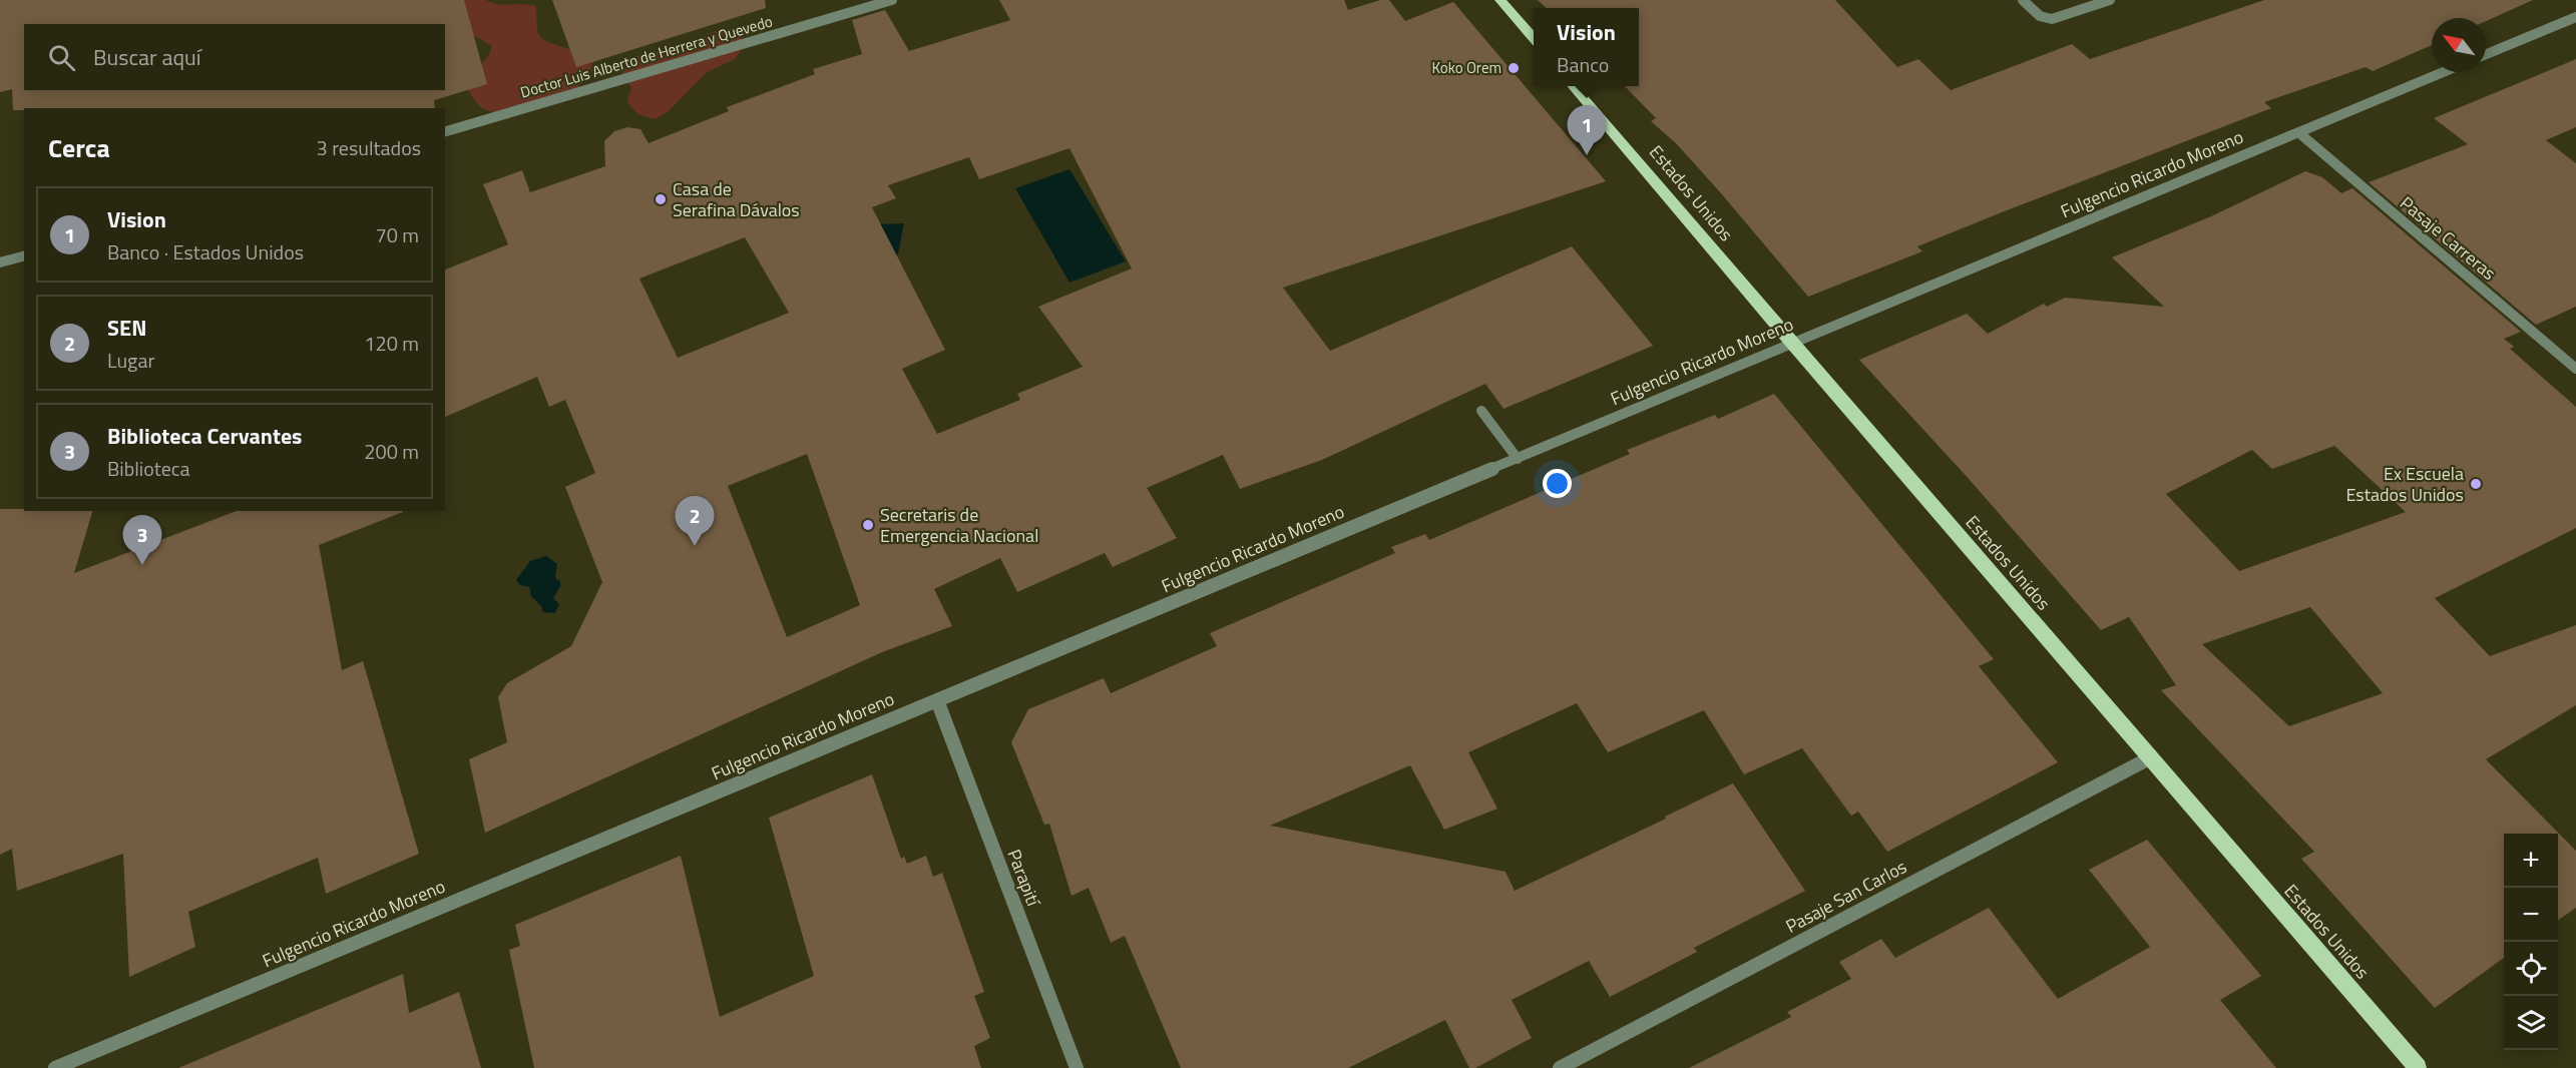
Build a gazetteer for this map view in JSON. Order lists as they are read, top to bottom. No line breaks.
{"streets":{"main road":["Estados Unidos"],"street":["Doctor Luis Alberto de Herrera y Quevedo","Fulgencio Ricardo Moreno","Pasaje Carreras","Parapití","Pasaje San Carlos"]},"crossings":[["Fulgencio Ricardo Moreno","Estados Unidos"],["Fulgencio Ricardo Moreno","Pasaje Carreras"],["Fulgencio Ricardo Moreno","Parapití"],["Estados Unidos","Pasaje San Carlos"]],"places":["Koko Orem","Casa de Serafina Dávalos","Ex Escuela Estados Unidos","Secretaris de Emergencia Nacional"],"north":"top left","page":{"popup":["Vision","Banco"],"search":"Buscar aquí","pins":["1","2","3"],"heading":["Cerca","3 resultados"],"list":[{"mark":"1","name":"Vision","note":"Banco · Estados Unidos","value":"70 m"},{"mark":"2","name":"SEN","note":"Lugar","value":"120 m"},{"mark":"3","name":"Biblioteca Cervantes","note":"Biblioteca","value":"200 m"}],"map_buttons":["+","−"]}}
